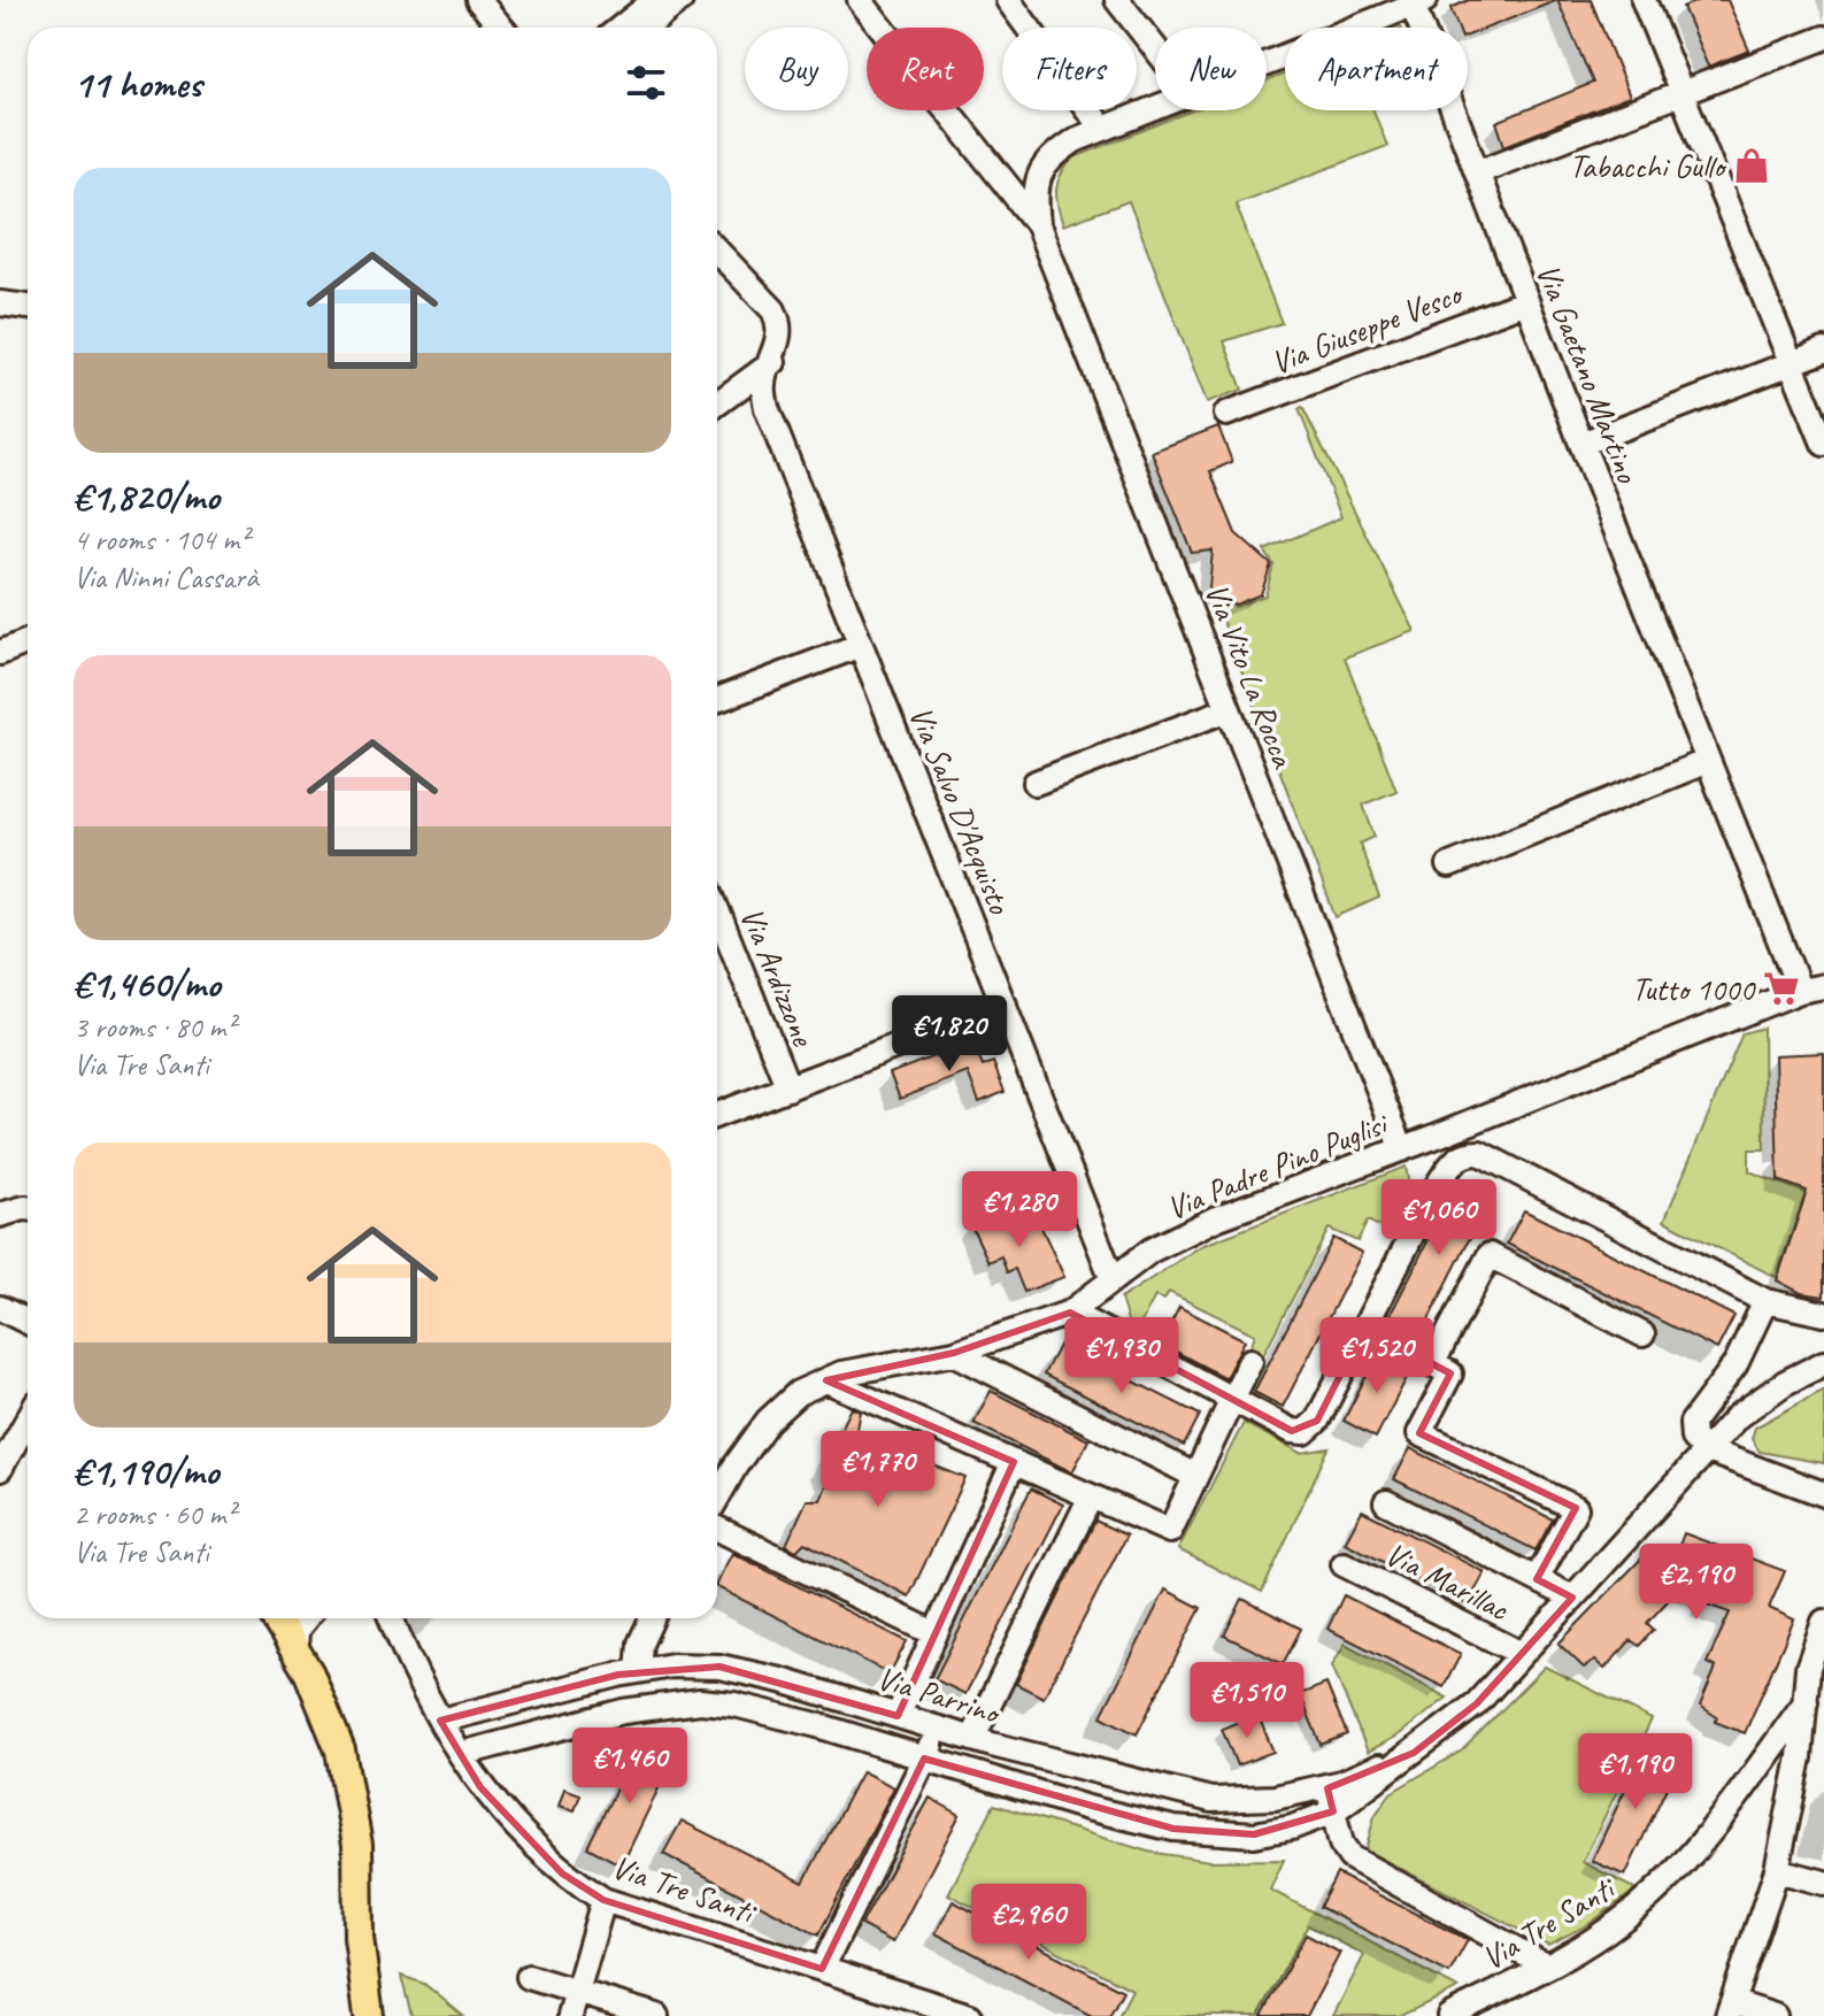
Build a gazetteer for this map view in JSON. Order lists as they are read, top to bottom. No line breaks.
{"streets":{"street":["Via Giuseppe Vesco","Via Gaetano Martino","Via Vito La Rocca","Via Salvo D'Acquisto","Via Ardizzone","Via Padre Pino Puglisi","Via Marillac","Via Parrino","Via Tre Santi"]},"crossings":[["Via Giuseppe Vesco","Via Gaetano Martino"],["Via Gaetano Martino","Via Padre Pino Puglisi"],["Via Vito La Rocca","Via Padre Pino Puglisi"],["Via Salvo D'Acquisto","Via Padre Pino Puglisi"],["Via Marillac","Via Parrino"],["Via Parrino","Via Tre Santi"]],"places":{"shop":["Tabacchi Gullo"],"supermarket":["Tutto 1000"]},"page":{"chip":["Buy","Rent","Filters","New","Apartment"],"heading":"11 homes","list":[{"name":"€1,820/mo","note":"4 rooms · 104 m² · Via Ninni Cassarà"},{"name":"€1,460/mo","note":"3 rooms · 80 m² · Via Tre Santi"},{"name":"€1,190/mo","note":"2 rooms · 60 m² · Via Tre Santi"}],"price":["€1,820","€1,280","€1,060","€1,930","€1,520","€1,770","€2,190","€1,510","€1,460","€1,190","€2,960"]}}
